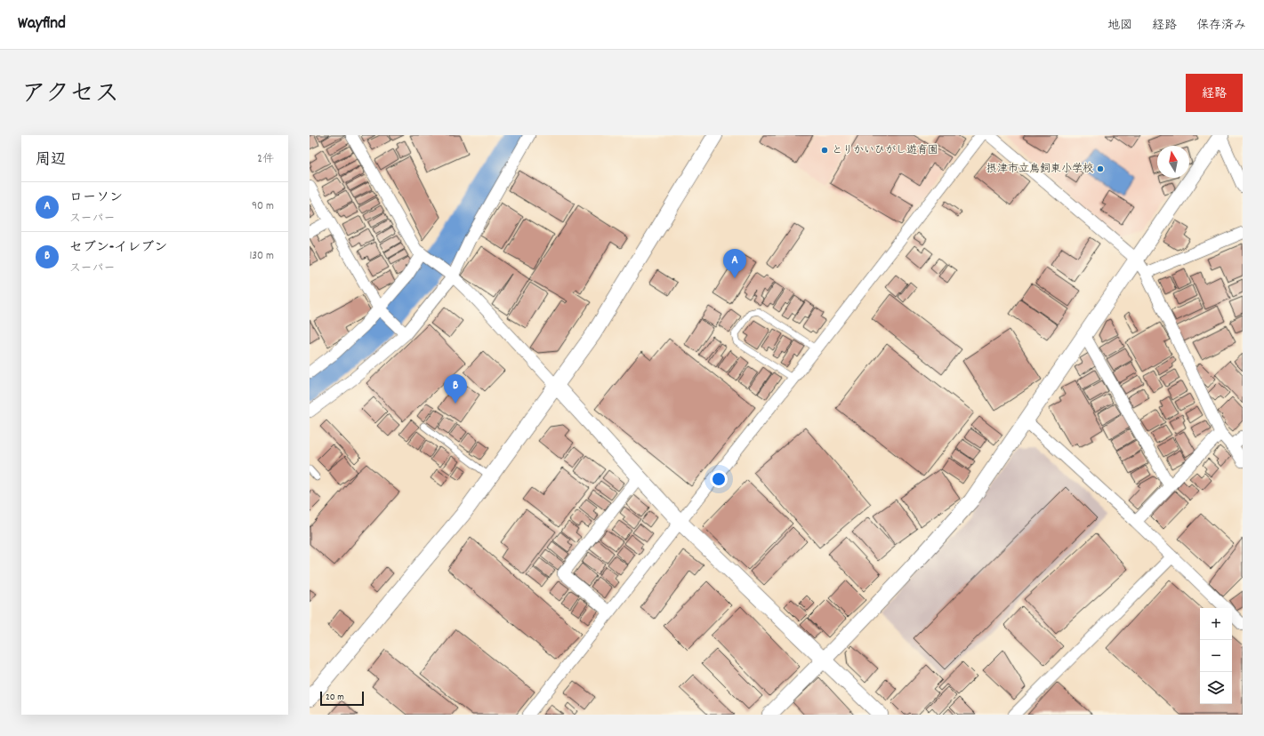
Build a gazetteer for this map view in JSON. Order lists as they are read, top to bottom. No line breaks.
{"places":["とりかいひがし遊育園","摂津市立鳥飼東小学校"],"scale_bar":"20 m","north":"top","page":{"header":"Wayfind","nav":["地図","経路","保存済み"],"title":"アクセス","buttons":"経路","heading":["周辺","2件"],"list":[{"mark":"A","name":"ローソン","note":"スーパー","value":"90 m"},{"mark":"B","name":"セブン-イレブン","note":"スーパー","value":"130 m"}],"pins":["A","B"],"map_buttons":["+","−"],"scale":"20 m"}}
